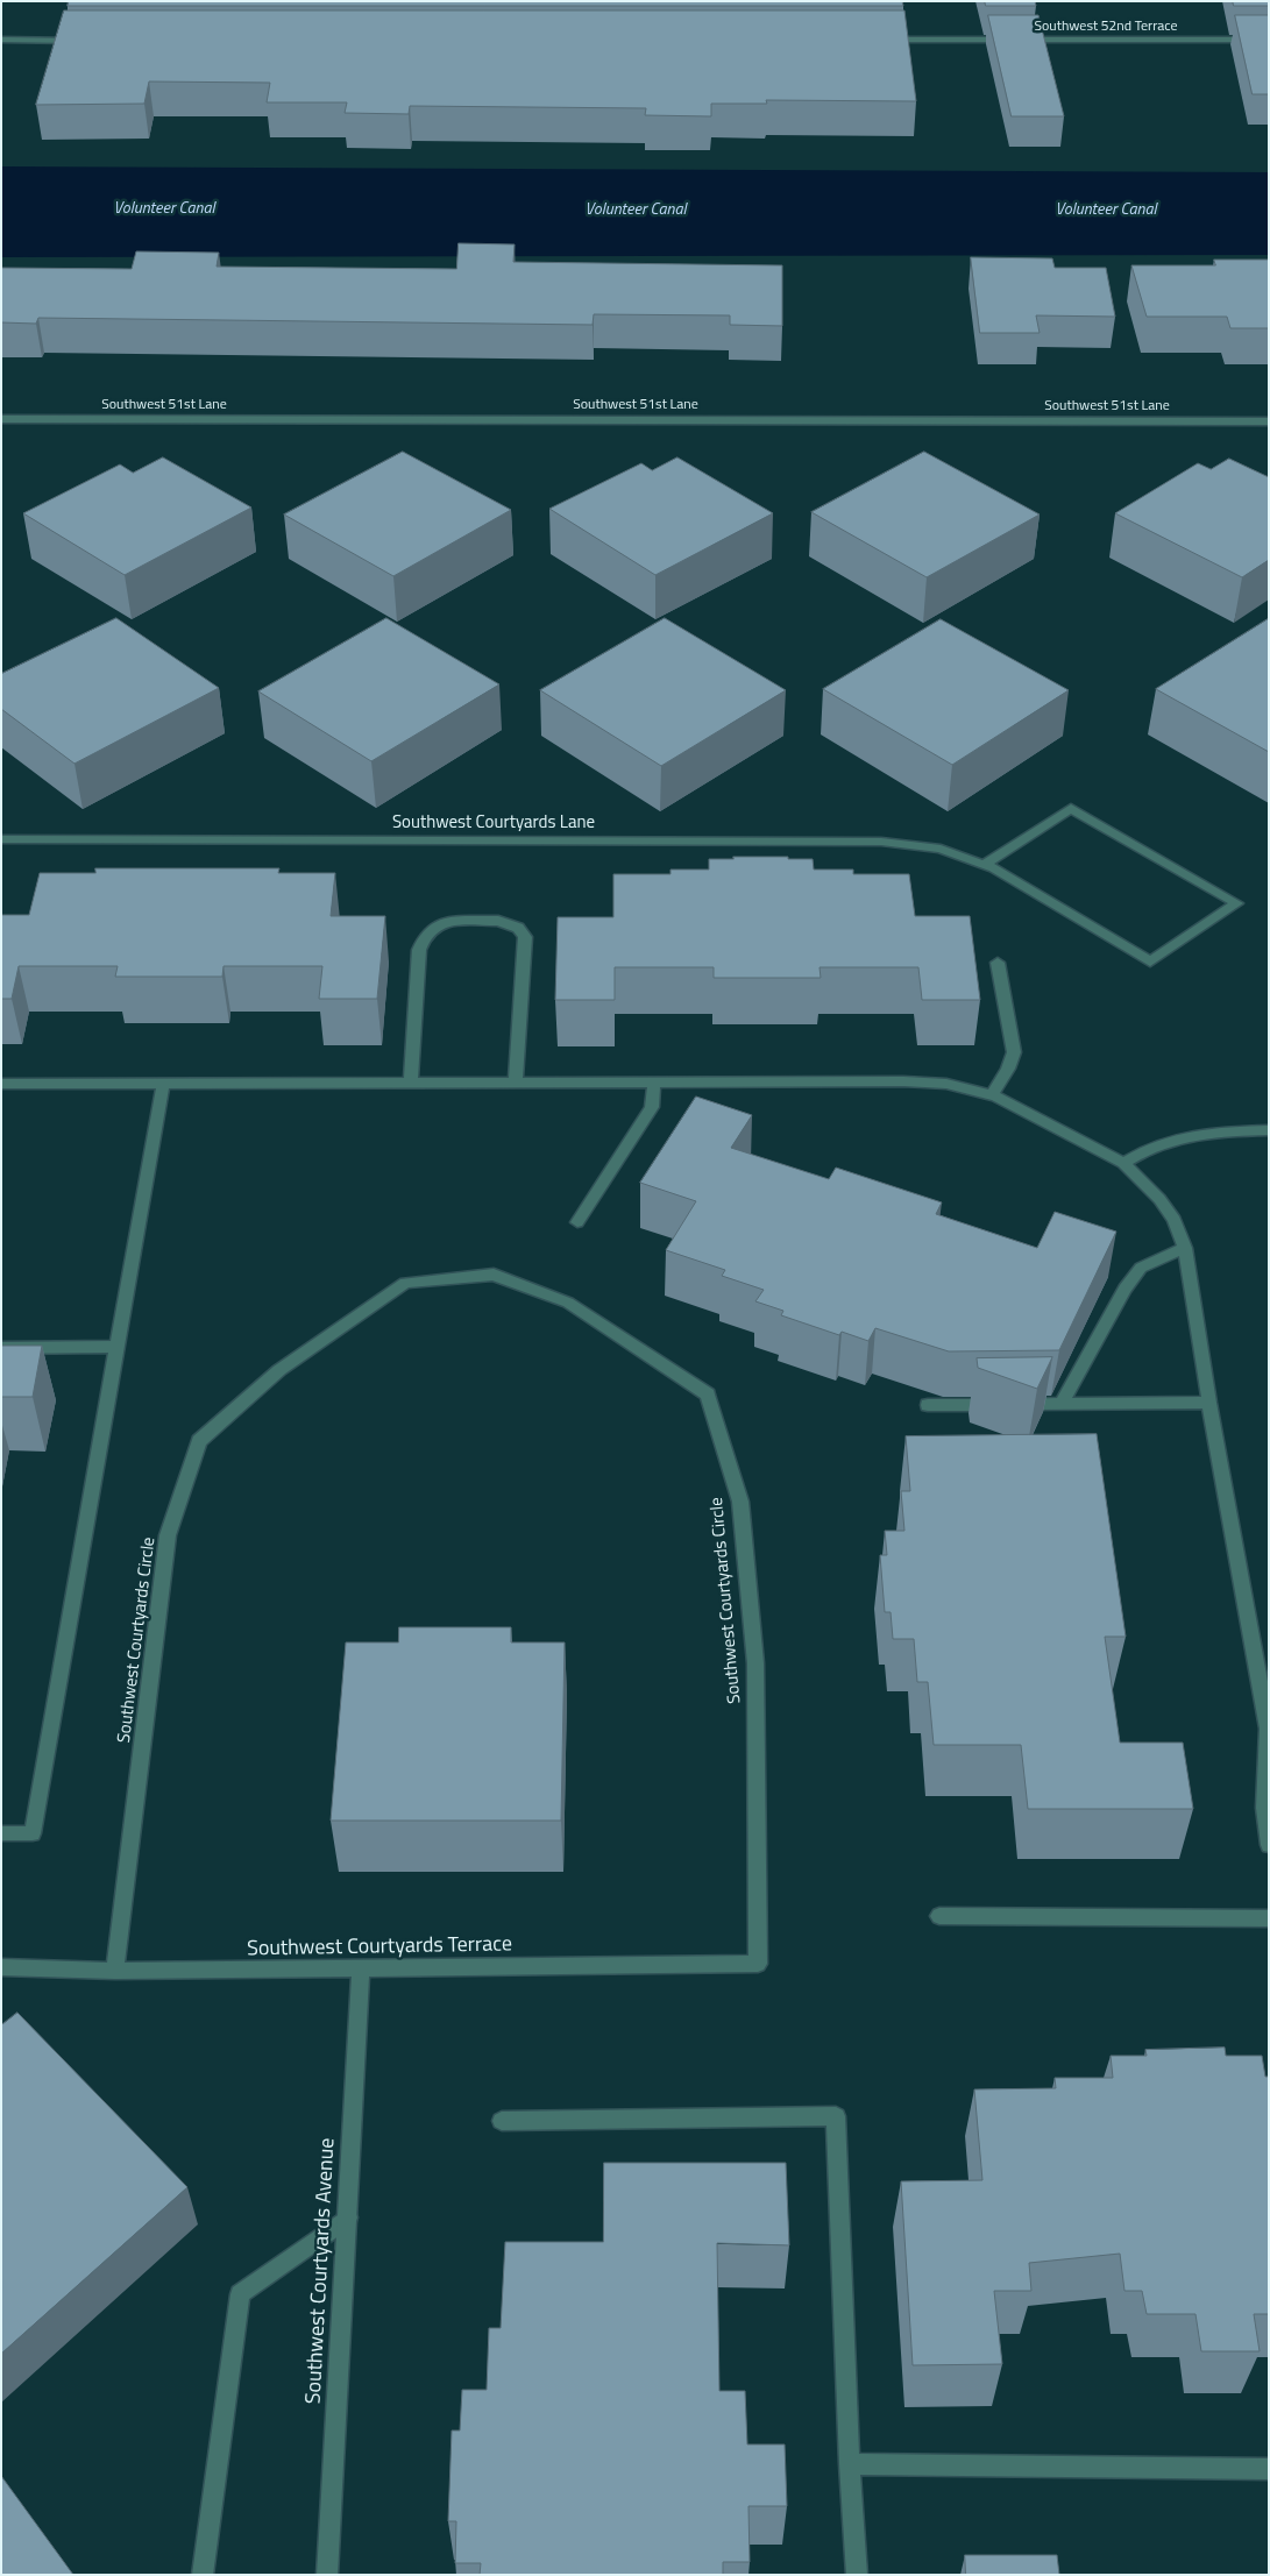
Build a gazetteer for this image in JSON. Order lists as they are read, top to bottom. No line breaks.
{"streets":{"street":["Southwest 52nd Terrace","Southwest 51st Lane","Southwest Courtyards Lane","Southwest Courtyards Circle","Southwest Courtyards Terrace","Southwest Courtyards Avenue"]},"crossings":[["Southwest Courtyards Circle","Southwest Courtyards Terrace"],["Southwest Courtyards Terrace","Southwest Courtyards Avenue"]],"water":["Volunteer Canal"]}
